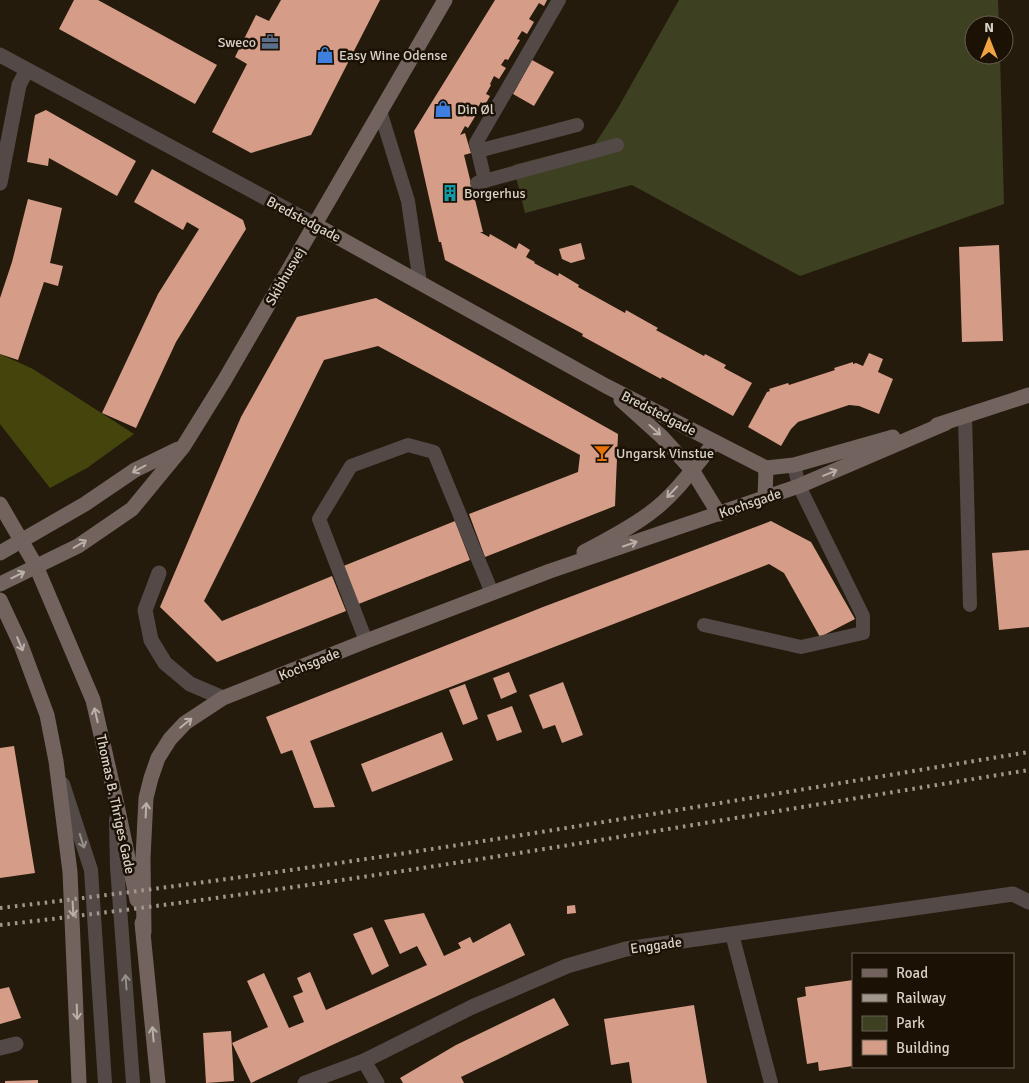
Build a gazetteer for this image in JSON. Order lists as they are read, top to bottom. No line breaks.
{"streets":{"street":["Bredstedgade","Skibhusvej","Kochsgade","Thomas B. Thriges Gade","Enggade"]},"crossings":[["Bredstedgade","Skibhusvej"],["Bredstedgade","Kochsgade"],["Skibhusvej","Thomas B. Thriges Gade"],["Kochsgade","Thomas B. Thriges Gade"]],"places":{"office":["Sweco"],"shop":["Easy Wine Odense","Din Øl"],"building":["Borgerhus"],"bar":["Ungarsk Vinstue"]},"legend":["Road","Railway","Park","Building"],"north":"top"}
